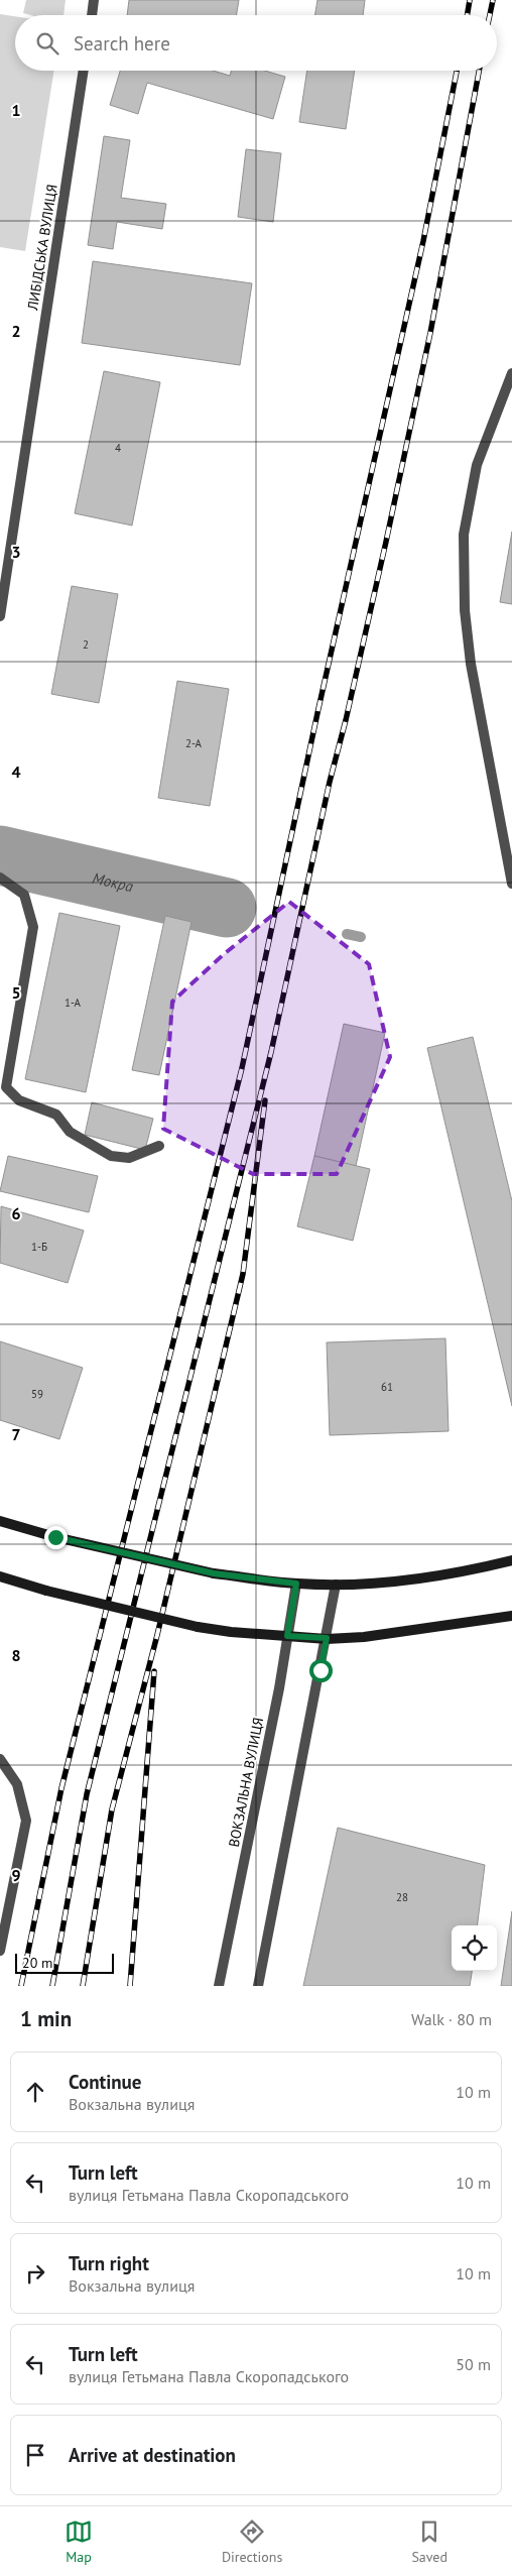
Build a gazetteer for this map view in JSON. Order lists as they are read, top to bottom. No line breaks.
{"streets":{"street":["ЛИБІДСЬКА ВУЛИЦЯ","ВОКЗАЛЬНА ВУЛИЦЯ"]},"water":["Мокра"],"house_numbers":["4","2","2-А","1-А","1-Б","61","59","28"],"scale_bar":"20 m","page":{"search":"Search here","scale":"20 m","heading":["1 min","Walk · 80 m"],"list":[["Continue","Вокзальна вулиця","10 m"],["Turn left","вулиця Гетьмана Павла Скоропадського","10 m"],["Turn right","Вокзальна вулиця","10 m"],["Turn left","вулиця Гетьмана Павла Скоропадського","50 m"],"Arrive at destination"],"nav":["Map","Directions","Saved"]},"grid":{"rows":["1","2","3","4","5","6","7","8","9"]}}
